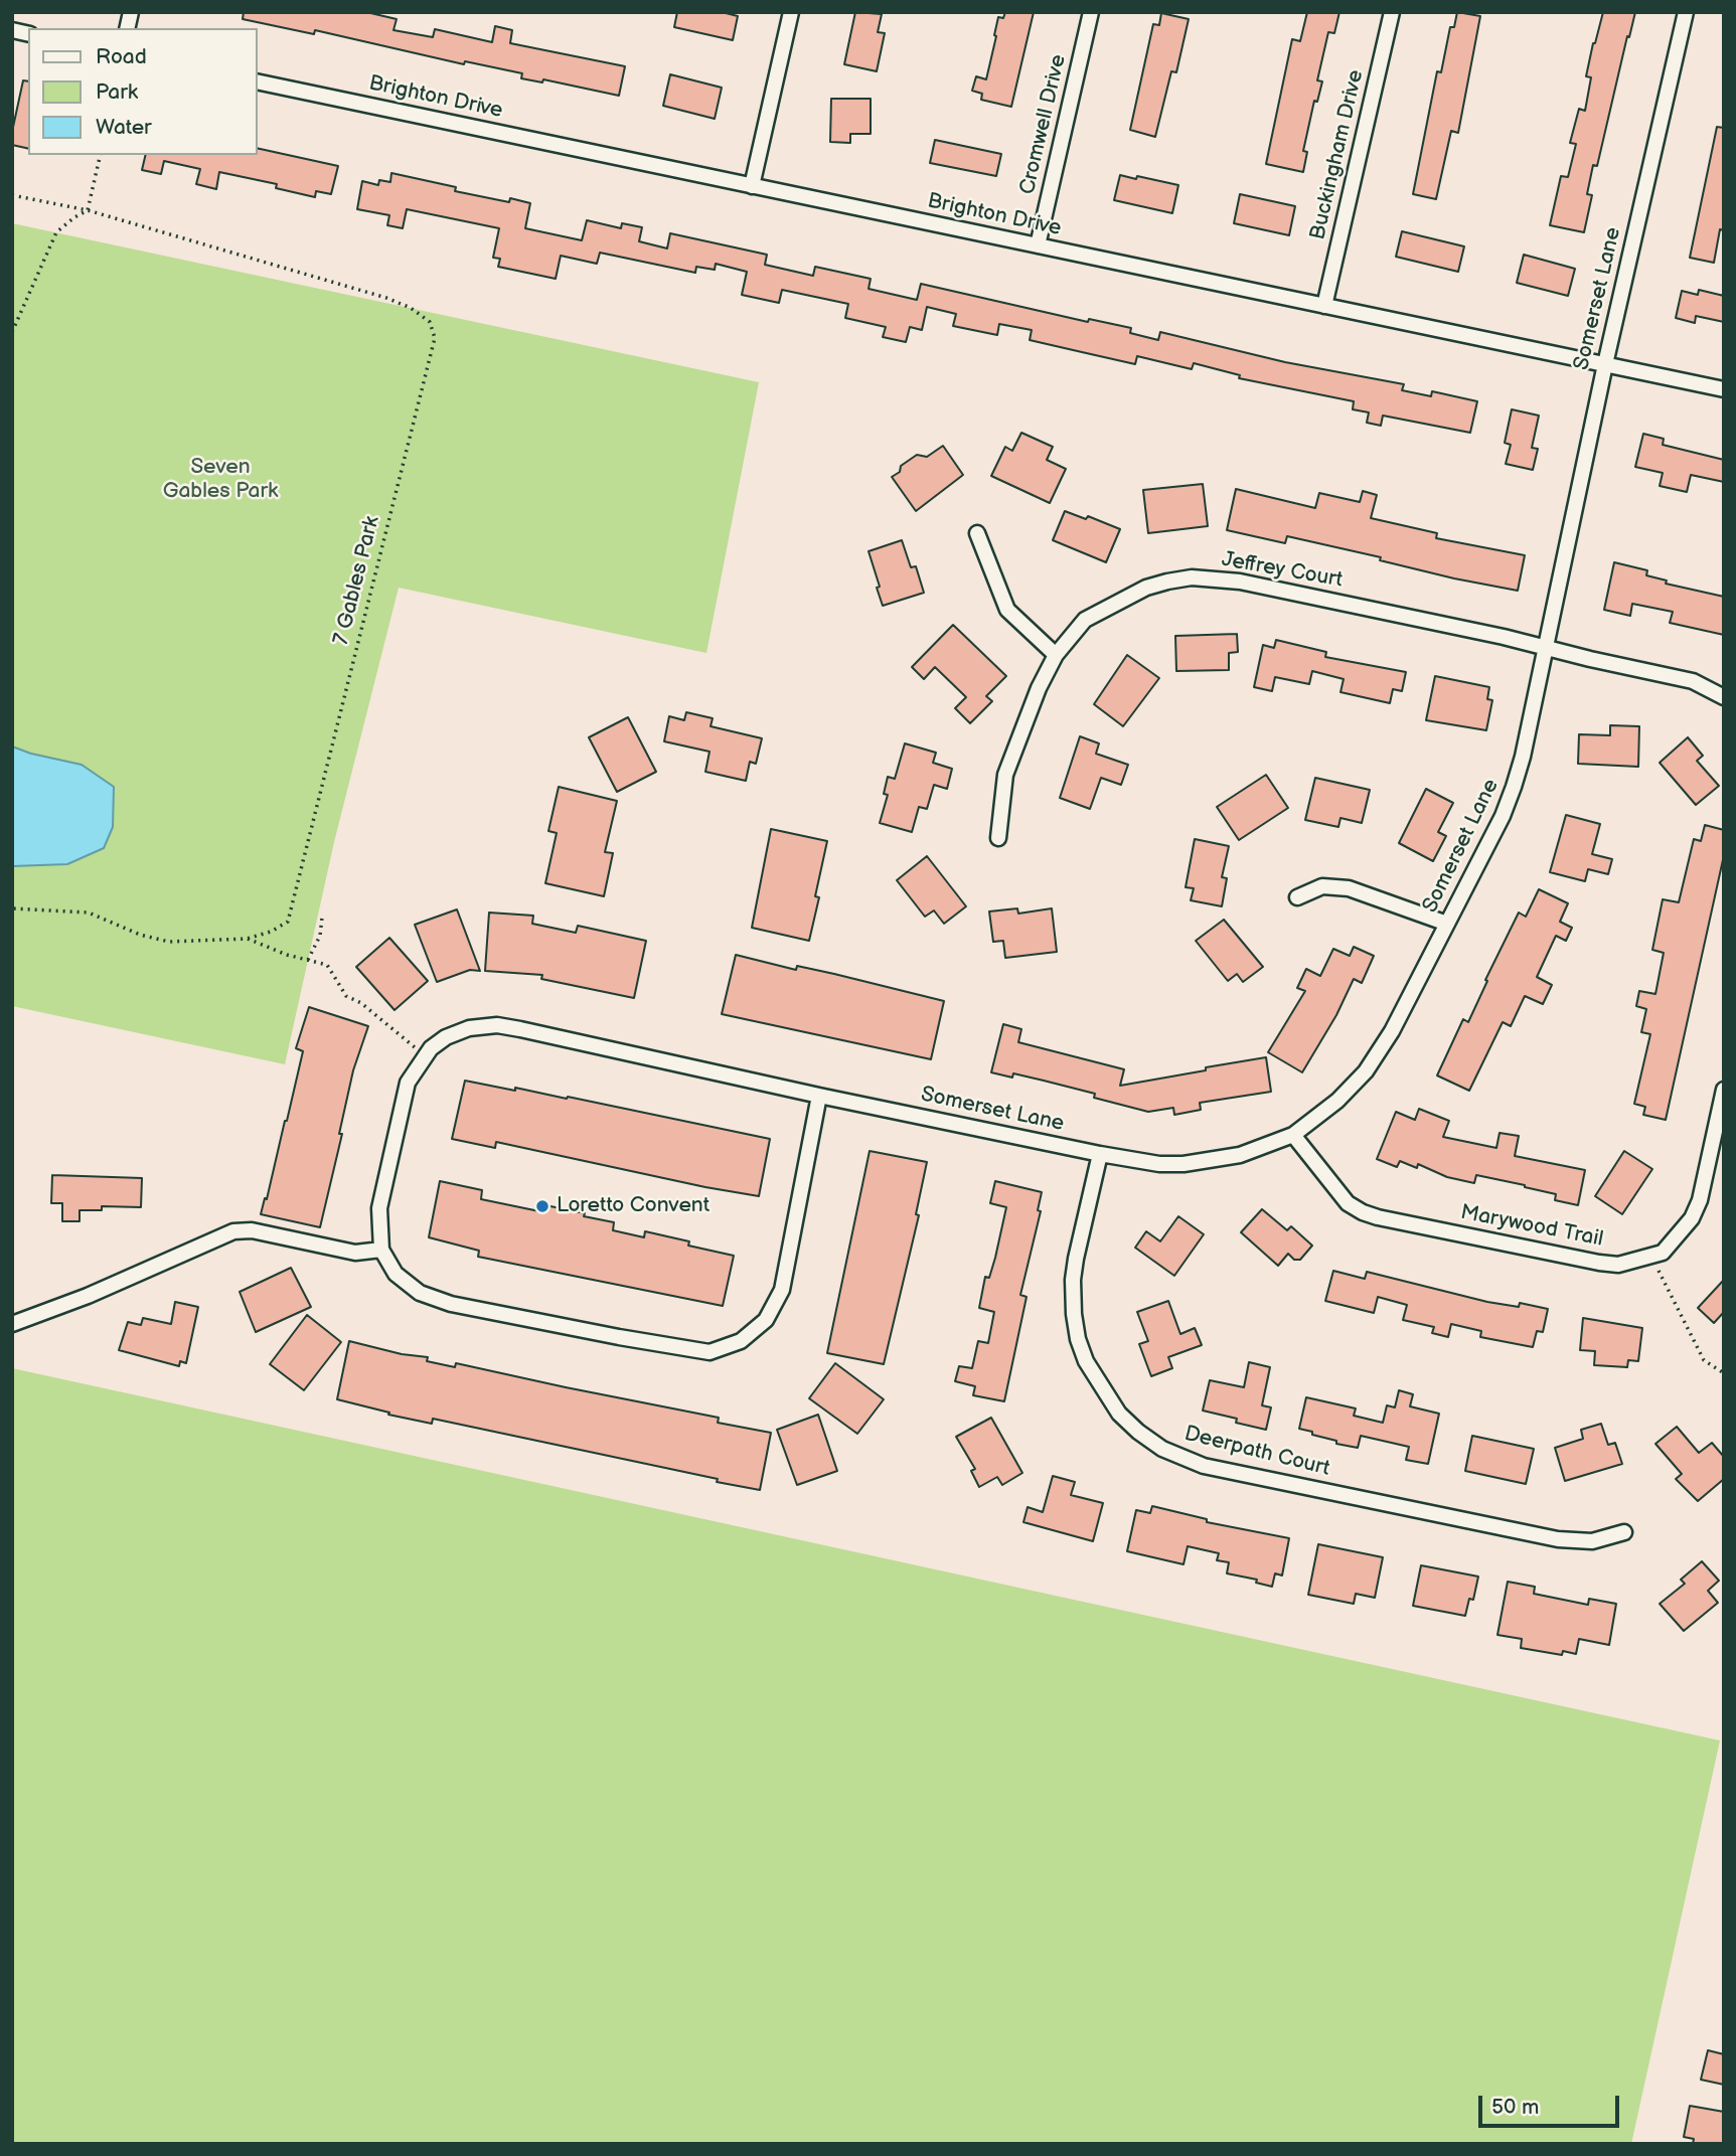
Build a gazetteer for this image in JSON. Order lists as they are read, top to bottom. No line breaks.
{"streets":{"street":["Brighton Drive","Cromwell Drive","Buckingham Drive","Somerset Lane","Jeffrey Court","Marywood Trail","Deerpath Court"],"path":["7 Gables Park"]},"crossings":[["Brighton Drive","Cromwell Drive"],["Brighton Drive","Buckingham Drive"],["Brighton Drive","Somerset Lane"],["Somerset Lane","Jeffrey Court"],["Somerset Lane","Marywood Trail"],["Somerset Lane","Deerpath Court"]],"parks":["Seven Gables Park"],"places":["Loretto Convent"],"legend":["Road","Park","Water"],"scale_bar":"50 m"}
